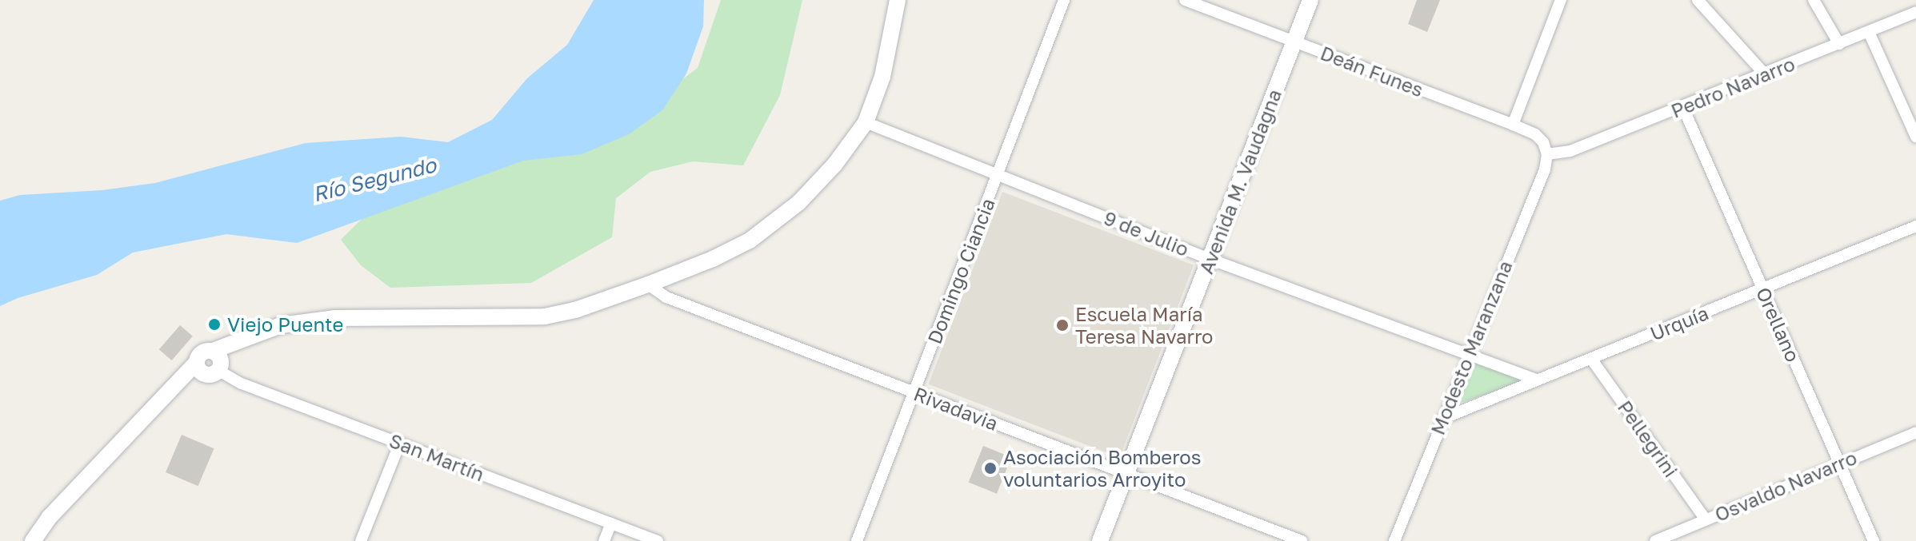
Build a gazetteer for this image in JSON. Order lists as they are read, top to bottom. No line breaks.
{"streets":{"main road":["Avenida M. Vaudagna"],"street":["Deán Funes","Pedro Navarro","9 de Julio","Domingo Ciancia","Urquía","Orellano","Modesto Maranzana","Rivadavia","Pellegrini","San Martín","Osvaldo Navarro"]},"crossings":[["Deán Funes","Pedro Navarro"],["Deán Funes","Avenida M. Vaudagna"],["Deán Funes","Modesto Maranzana"],["Pedro Navarro","Orellano"],["Pedro Navarro","Modesto Maranzana"],["Avenida M. Vaudagna","9 de Julio"],["Avenida M. Vaudagna","Rivadavia"],["9 de Julio","Domingo Ciancia"],["9 de Julio","Urquía"],["9 de Julio","Modesto Maranzana"],["Domingo Ciancia","Rivadavia"],["Urquía","Orellano"],["Urquía","Modesto Maranzana"],["Urquía","Pellegrini"],["Orellano","Osvaldo Navarro"],["Pellegrini","Osvaldo Navarro"]],"water":["Río Segundo"],"places":["Viejo Puente","Escuela María Teresa Navarro","Asociación Bomberos voluntarios Arroyito"]}
